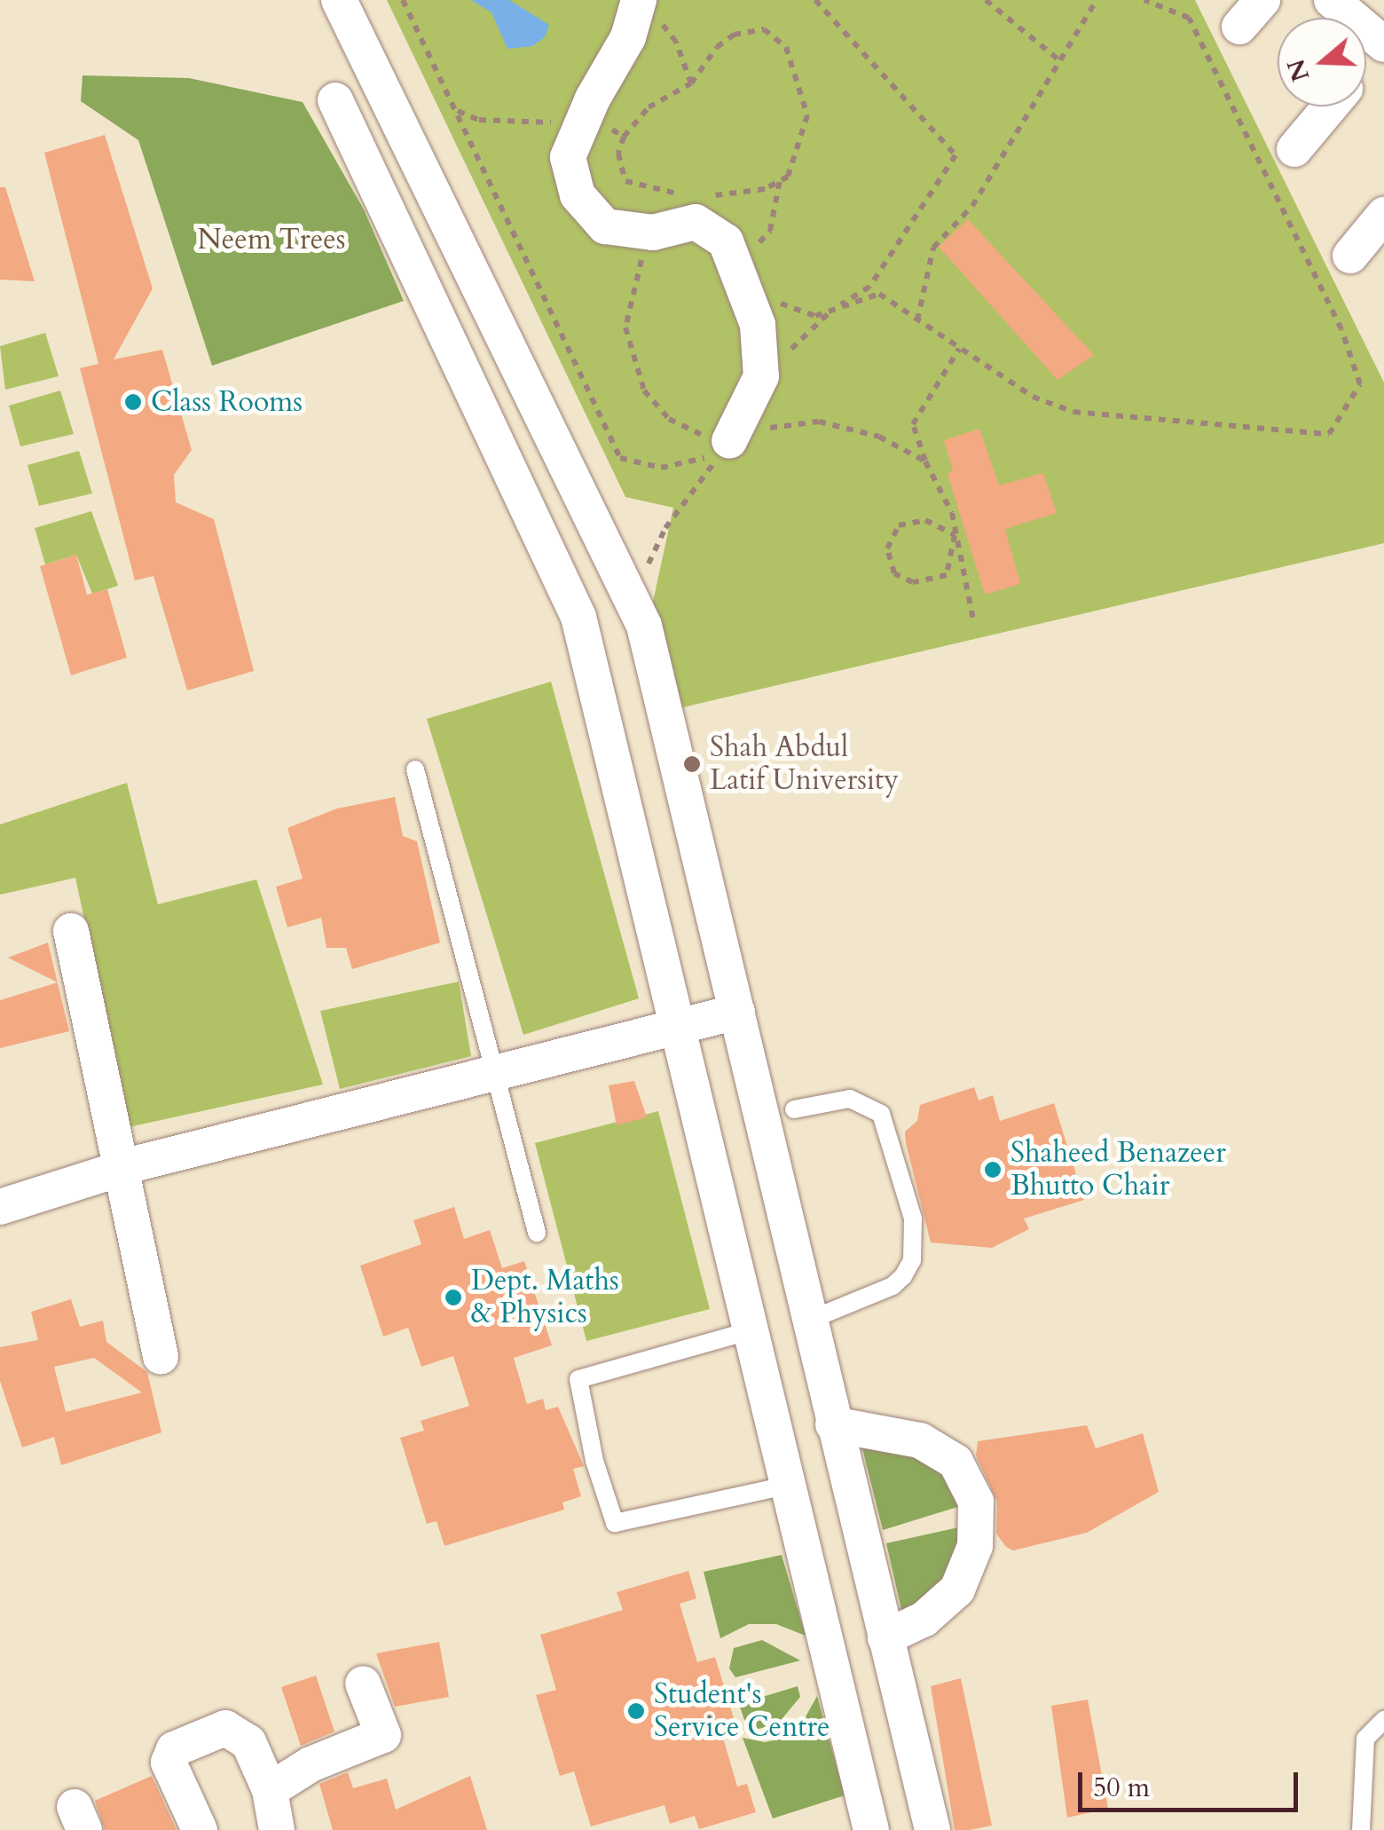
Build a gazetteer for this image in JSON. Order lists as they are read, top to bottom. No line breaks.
{"parks":["Neem Trees"],"places":["Class Rooms","Shah Abdul Latif University","Shaheed Benazeer Bhutto Chair","Dept. Maths & Physics","Student's Service Centre"],"scale_bar":"50 m","north":"left"}
